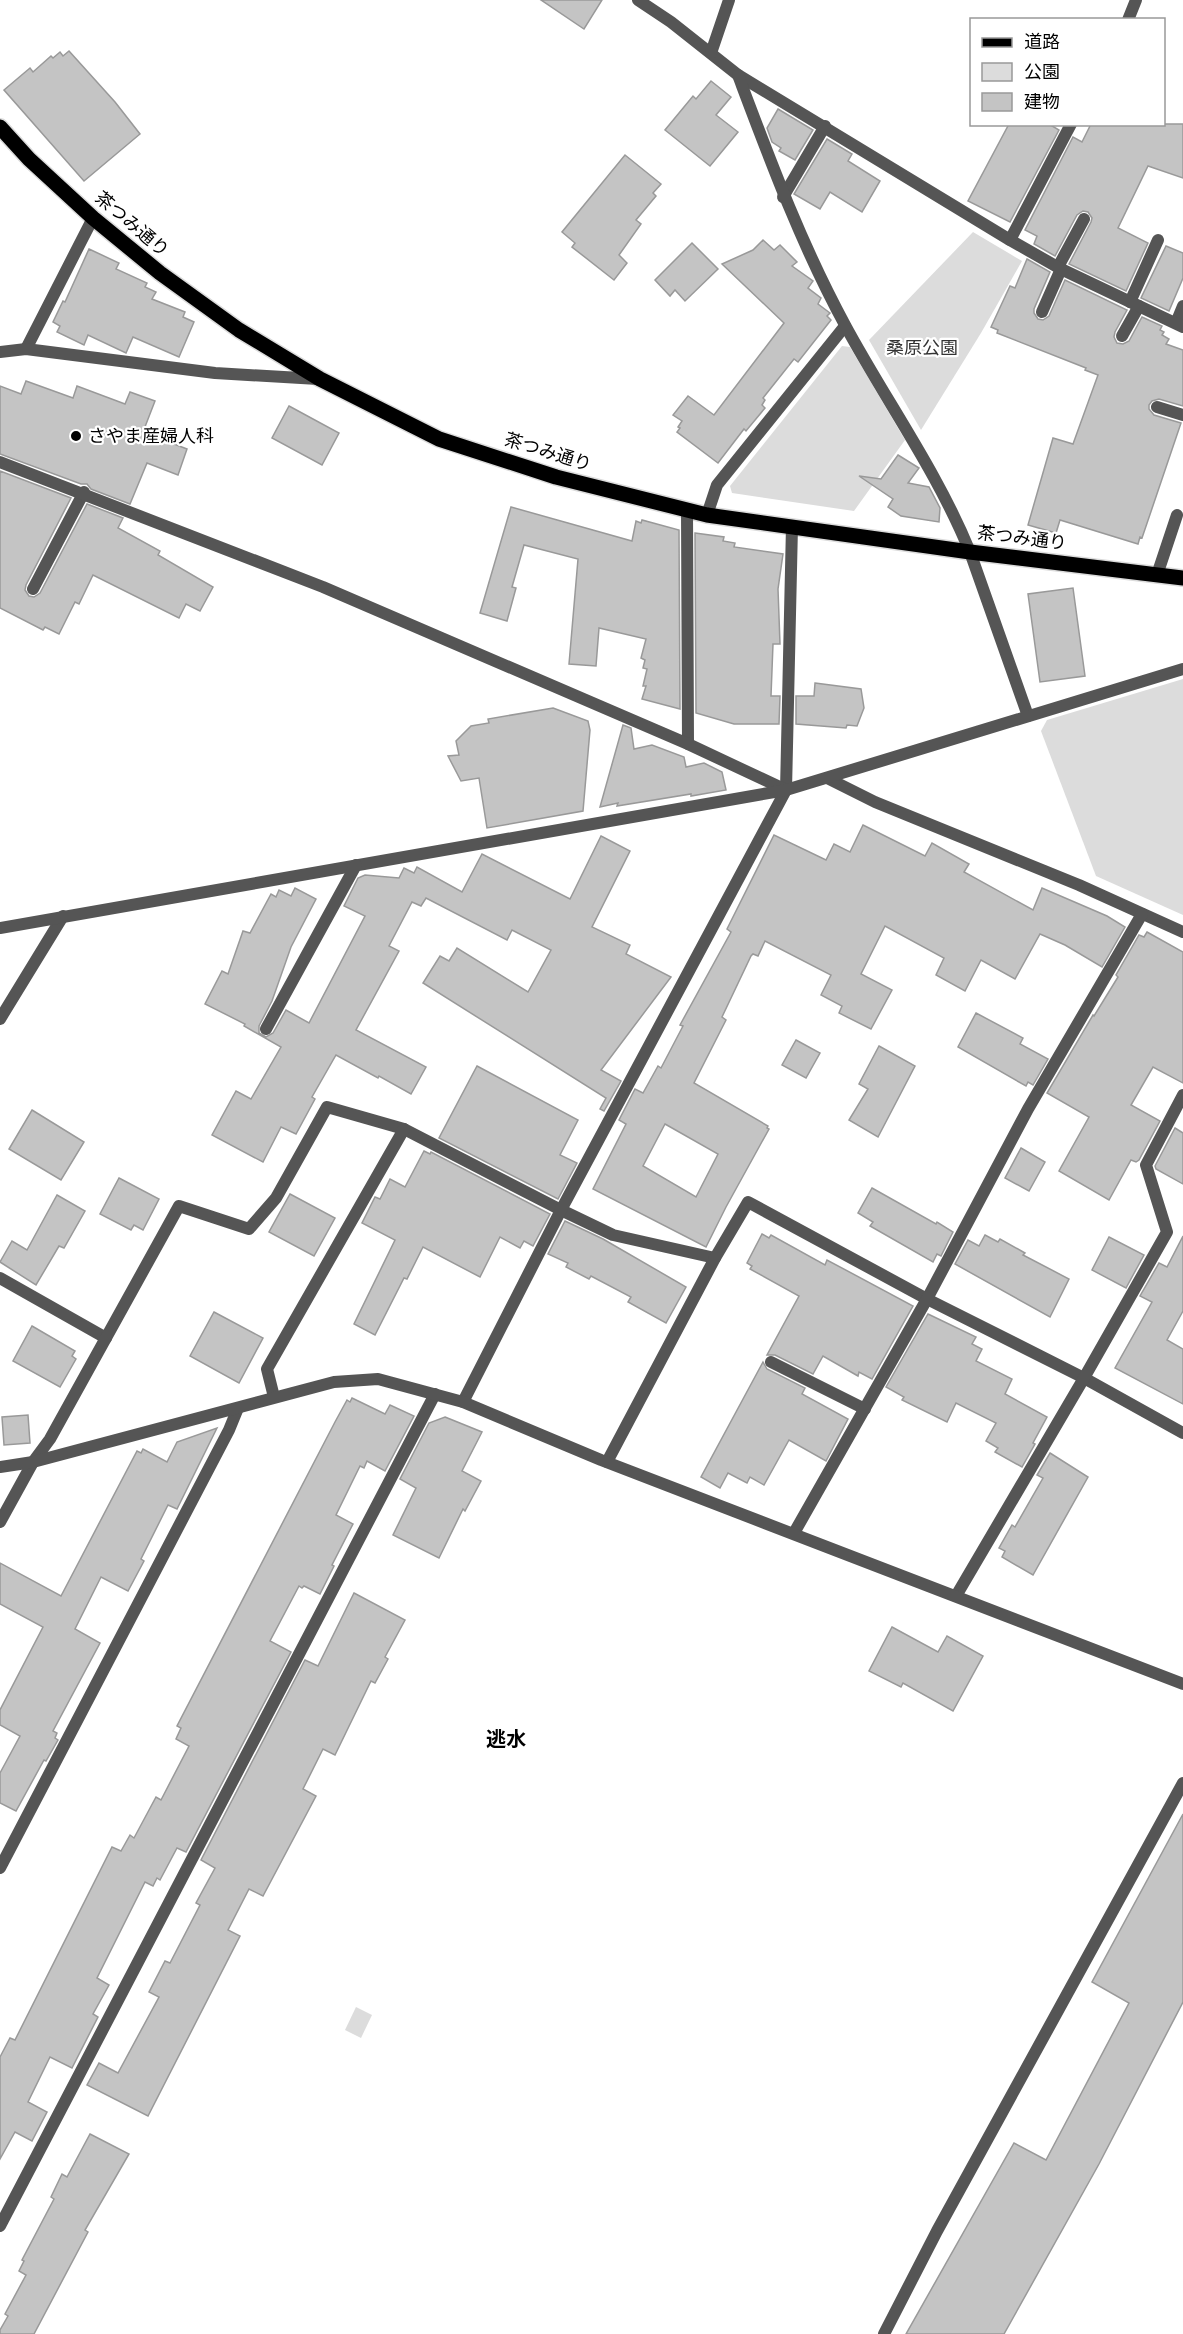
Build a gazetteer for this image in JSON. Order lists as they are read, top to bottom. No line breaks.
{"streets":{"main road":["茶つみ通り"]},"districts":["逃水"],"parks":["桑原公園"],"places":["さやま産婦人科"],"legend":["道路","公園","建物"]}
